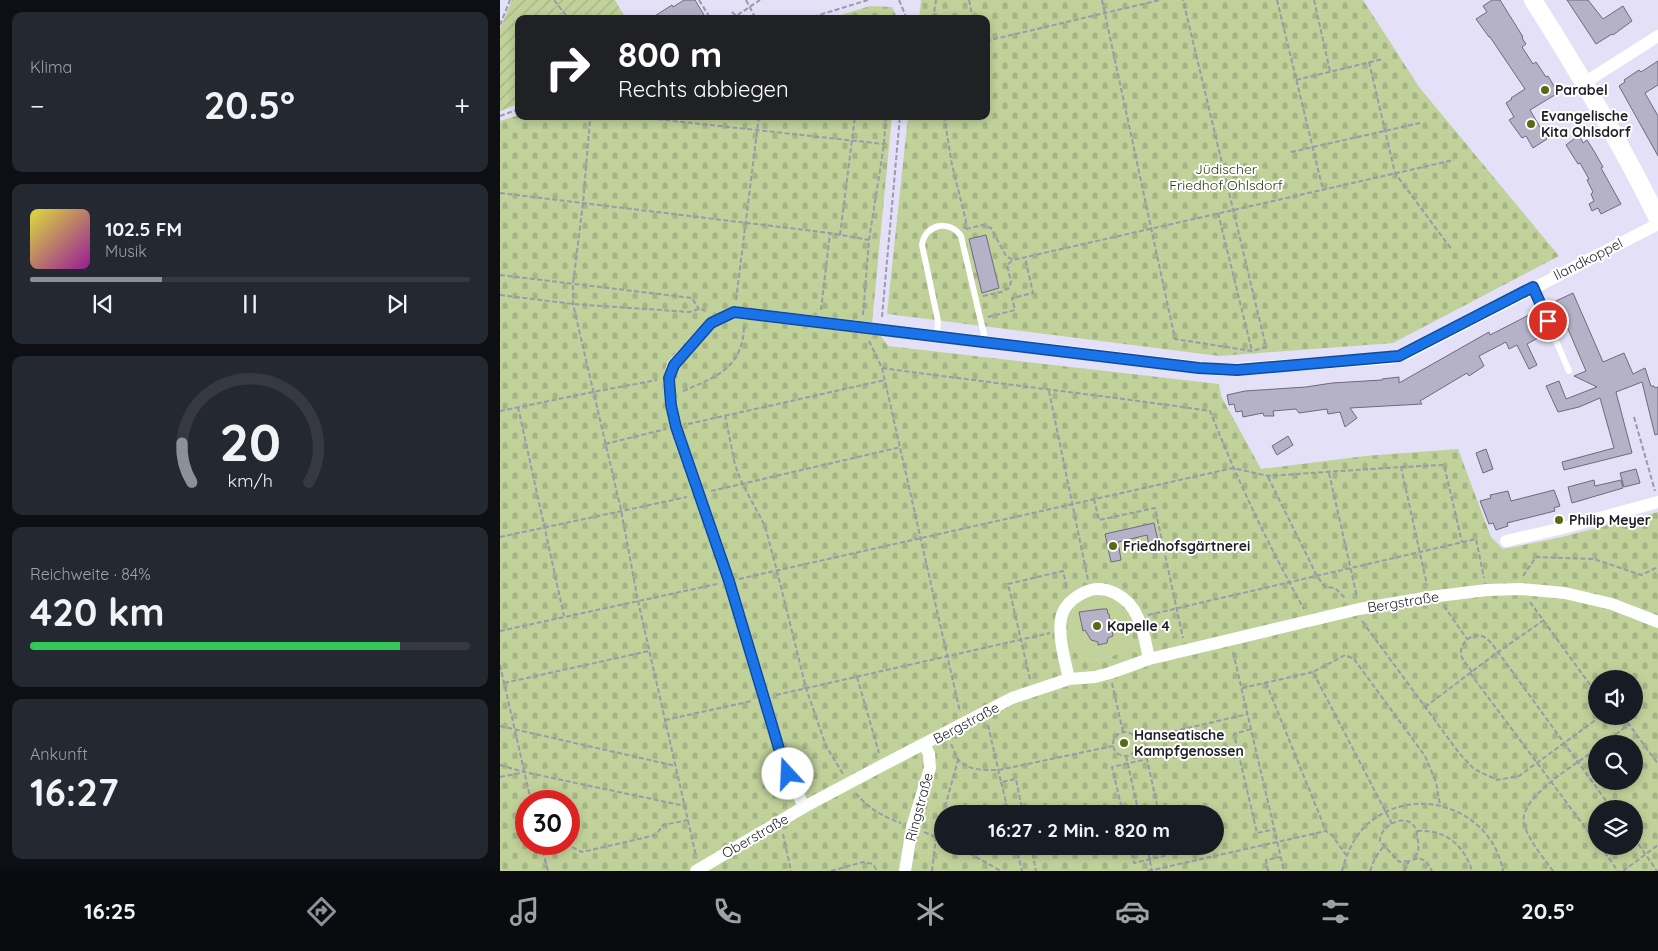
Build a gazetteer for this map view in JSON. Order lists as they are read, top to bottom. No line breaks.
{"streets":{"street":["Ilandkoppel","Bergstraße","Ringstraße","Oberstraße"]},"crossings":[["Bergstraße","Ringstraße"],["Bergstraße","Oberstraße"]],"parks":["Jüdischer Friedhof Ohlsdorf"],"places":["Parabel","Evangelische Kita Ohlsdorf","Philip Meyer","Friedhofsgärtnerei","Kapelle 4","Hanseatische Kampfgenossen"],"page":{"tile":["Klima",["Reichweite · 84%","420 km"],["Ankunft","16:27"]],"turn":["800 m","Rechts abbiegen"],"heat":["−","20.5°","+"],"song":["102.5 FM","Musik"],"limit":"30","trip":"16:27 · 2 Min. · 820 m","tabs":["16:25","20.5°"],"gauge":["20","km/h"]}}
